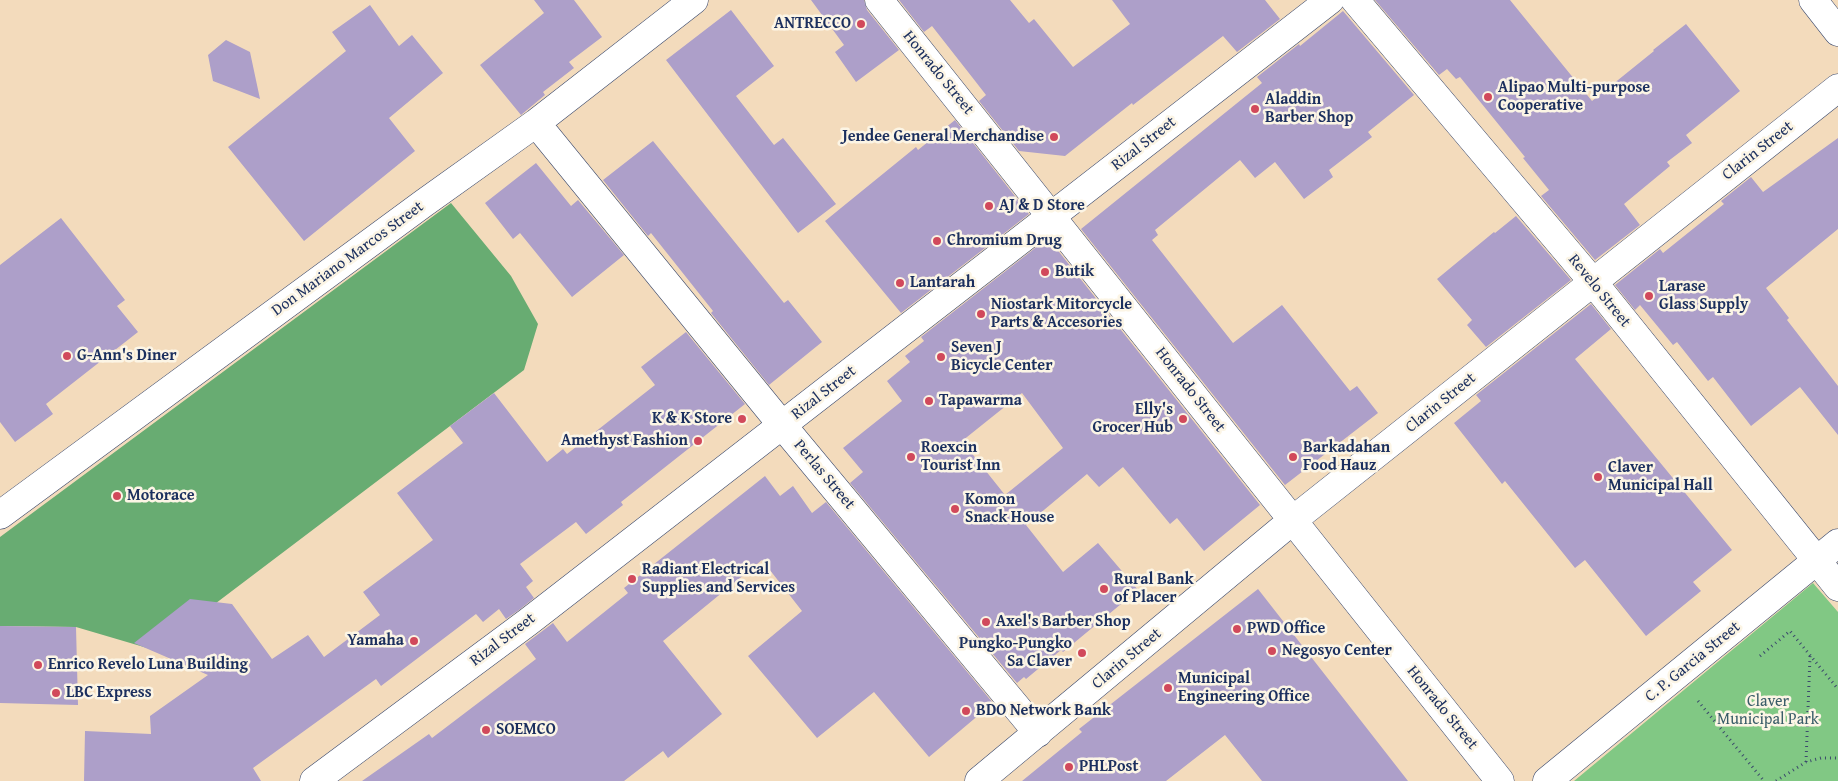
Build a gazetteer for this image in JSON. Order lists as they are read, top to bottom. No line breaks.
{"streets":{"street":["Honrado Street","Rizal Street","Clarin Street","Don Mariano Marcos Street","Revelo Street","Perlas Street","C. P. Garcia Street"]},"crossings":[["Honrado Street","Rizal Street"],["Honrado Street","Clarin Street"],["Rizal Street","Perlas Street"],["Clarin Street","Revelo Street"],["Clarin Street","Perlas Street"],["Don Mariano Marcos Street","Perlas Street"],["Revelo Street","C. P. Garcia Street"]],"parks":["Claver Municipal Park"],"places":["ANTRECCO","Alipao Multi-purpose Cooperative","Aladdin Barber Shop","Jendee General Merchandise","AJ & D Store","Chromium Drug","Butik","Lantarah","Larase Glass Supply","Niostark Mitorcycle Parts & Accesories","G-Ann's Diner","Seven J Bicycle Center","Tapawarma","K & K Store","Elly's Grocer Hub","Amethyst Fashion","Roexcin Tourist Inn","Barkadahan Food Hauz","Claver Municipal Hall","Motorace","Komon Snack House","Radiant Electrical Supplies and Services","Rural Bank of Placer","Axel's Barber Shop","PWD Office","Yamaha","Negosyo Center","Pungko-Pungko Sa Claver","Enrico Revelo Luna Building","Municipal Engineering Office","LBC Express","BDO Network Bank","SOEMCO","PHLPost"]}
